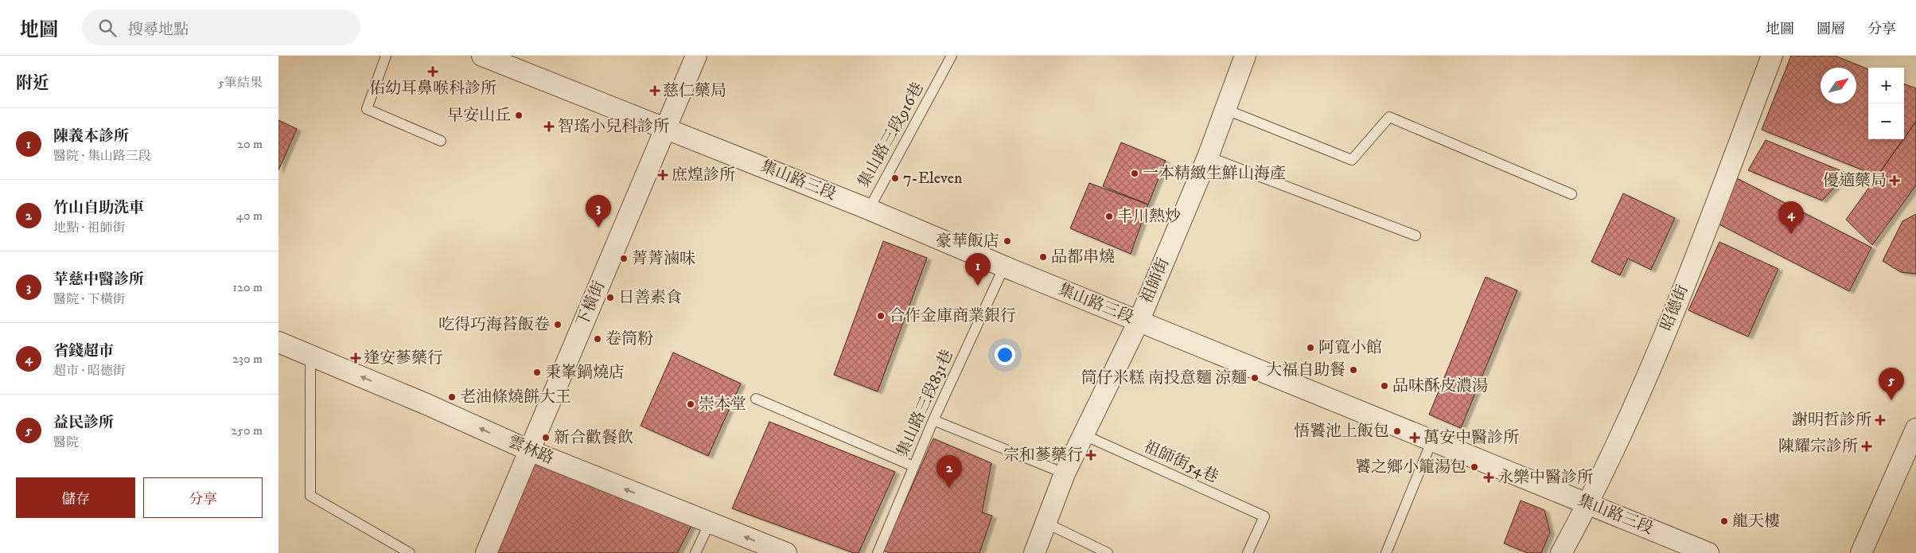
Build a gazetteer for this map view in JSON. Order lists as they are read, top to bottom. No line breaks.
{"streets":{"street":["集山路三段","祖師街","下橫街","昭德街","雲林路"],"lane":["集山路三段916巷","集山路三段831巷","祖師街54巷"]},"crossings":[["集山路三段916巷","集山路三段"],["集山路三段","祖師街"],["集山路三段","下橫街"],["集山路三段","昭德街"],["集山路三段","集山路三段831巷"],["祖師街","祖師街54巷"],["下橫街","雲林路"]],"one_way":["雲林路"],"places":{"health":["佑幼耳鼻喉科診所","慈仁藥局","智瑤小兒科診所","庶煌診所","優適藥局","逢安蔘藥行","謝明哲診所","萬安中醫診所","陳耀宗診所","宗和蔘藥行","永樂中醫診所"],"other":["早安山丘","一本精緻生鮮山海產","7-Eleven","丰川熱炒","豪華飯店","品都串燒","菁菁滷味","日善素食","合作金庫商業銀行","吃得巧海苔飯卷","卷筒粉","阿寬小館","大福自助餐","秉峯鍋燒店","筒仔米糕 南投意麵 涼麵","品味酥皮濃湯","老油條燒餅大王","崇本堂","悟饕池上飯包","新合歡餐飲","饕之鄉小籠湯包","龍天樓"]},"north":"top right","page":{"header":"地圖","search":"搜尋地點","nav":["地圖","圖層","分享"],"heading":["附近","5筆結果"],"map_buttons":["+","−"],"list":[{"mark":"1","name":"陳義本診所","note":"醫院 · 集山路三段","value":"20 m"},{"mark":"2","name":"竹山自助洗車","note":"地點 · 祖師街","value":"40 m"},{"mark":"3","name":"苹慈中醫診所","note":"醫院 · 下橫街","value":"120 m"},{"mark":"4","name":"省錢超市","note":"超市 · 昭德街","value":"230 m"},{"mark":"5","name":"益民診所","note":"醫院","value":"250 m"}],"pins":["3","4","1","5","2"],"buttons":["儲存","分享"]}}
